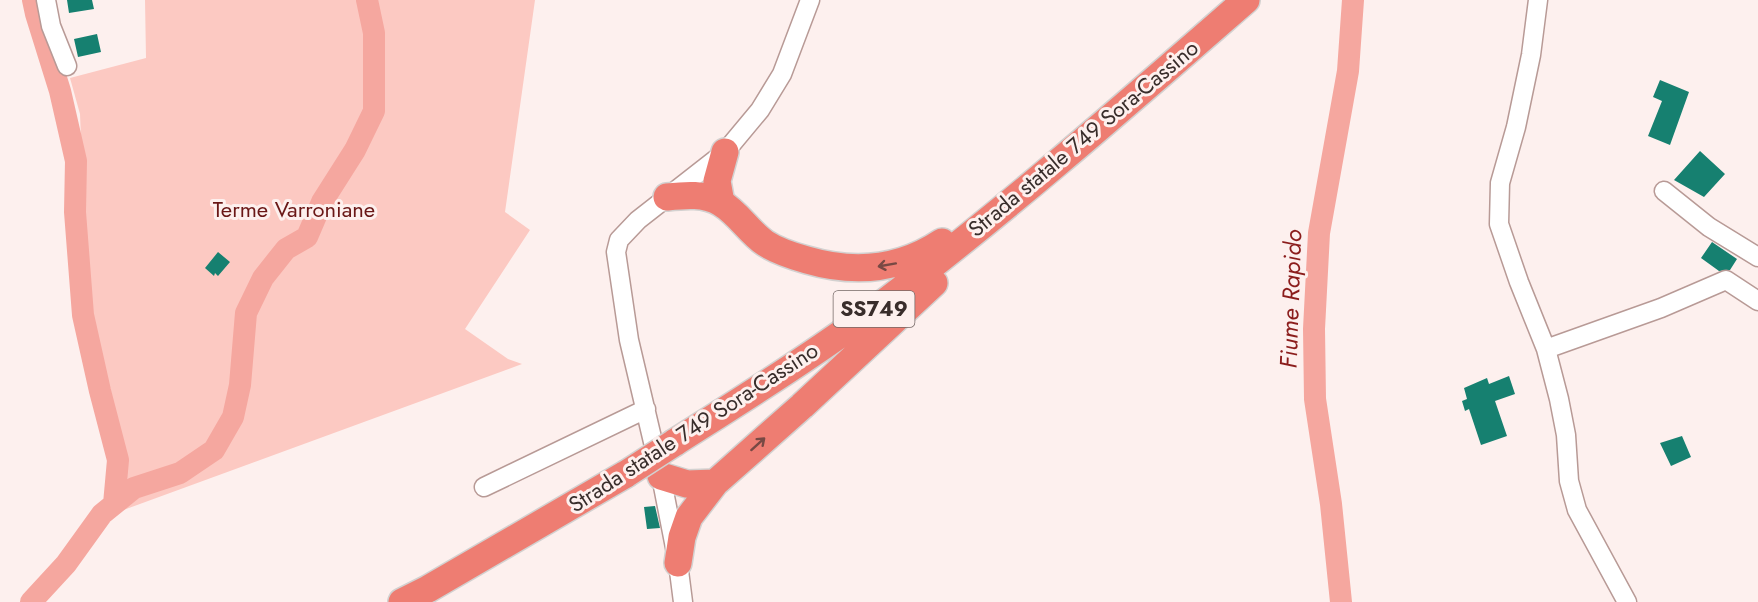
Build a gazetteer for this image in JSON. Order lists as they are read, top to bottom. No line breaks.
{"streets":{"highway":["Strada statale 749 Sora-Cassino","SS749"]},"water":["Fiume Rapido"],"parks":["Terme Varroniane"]}
